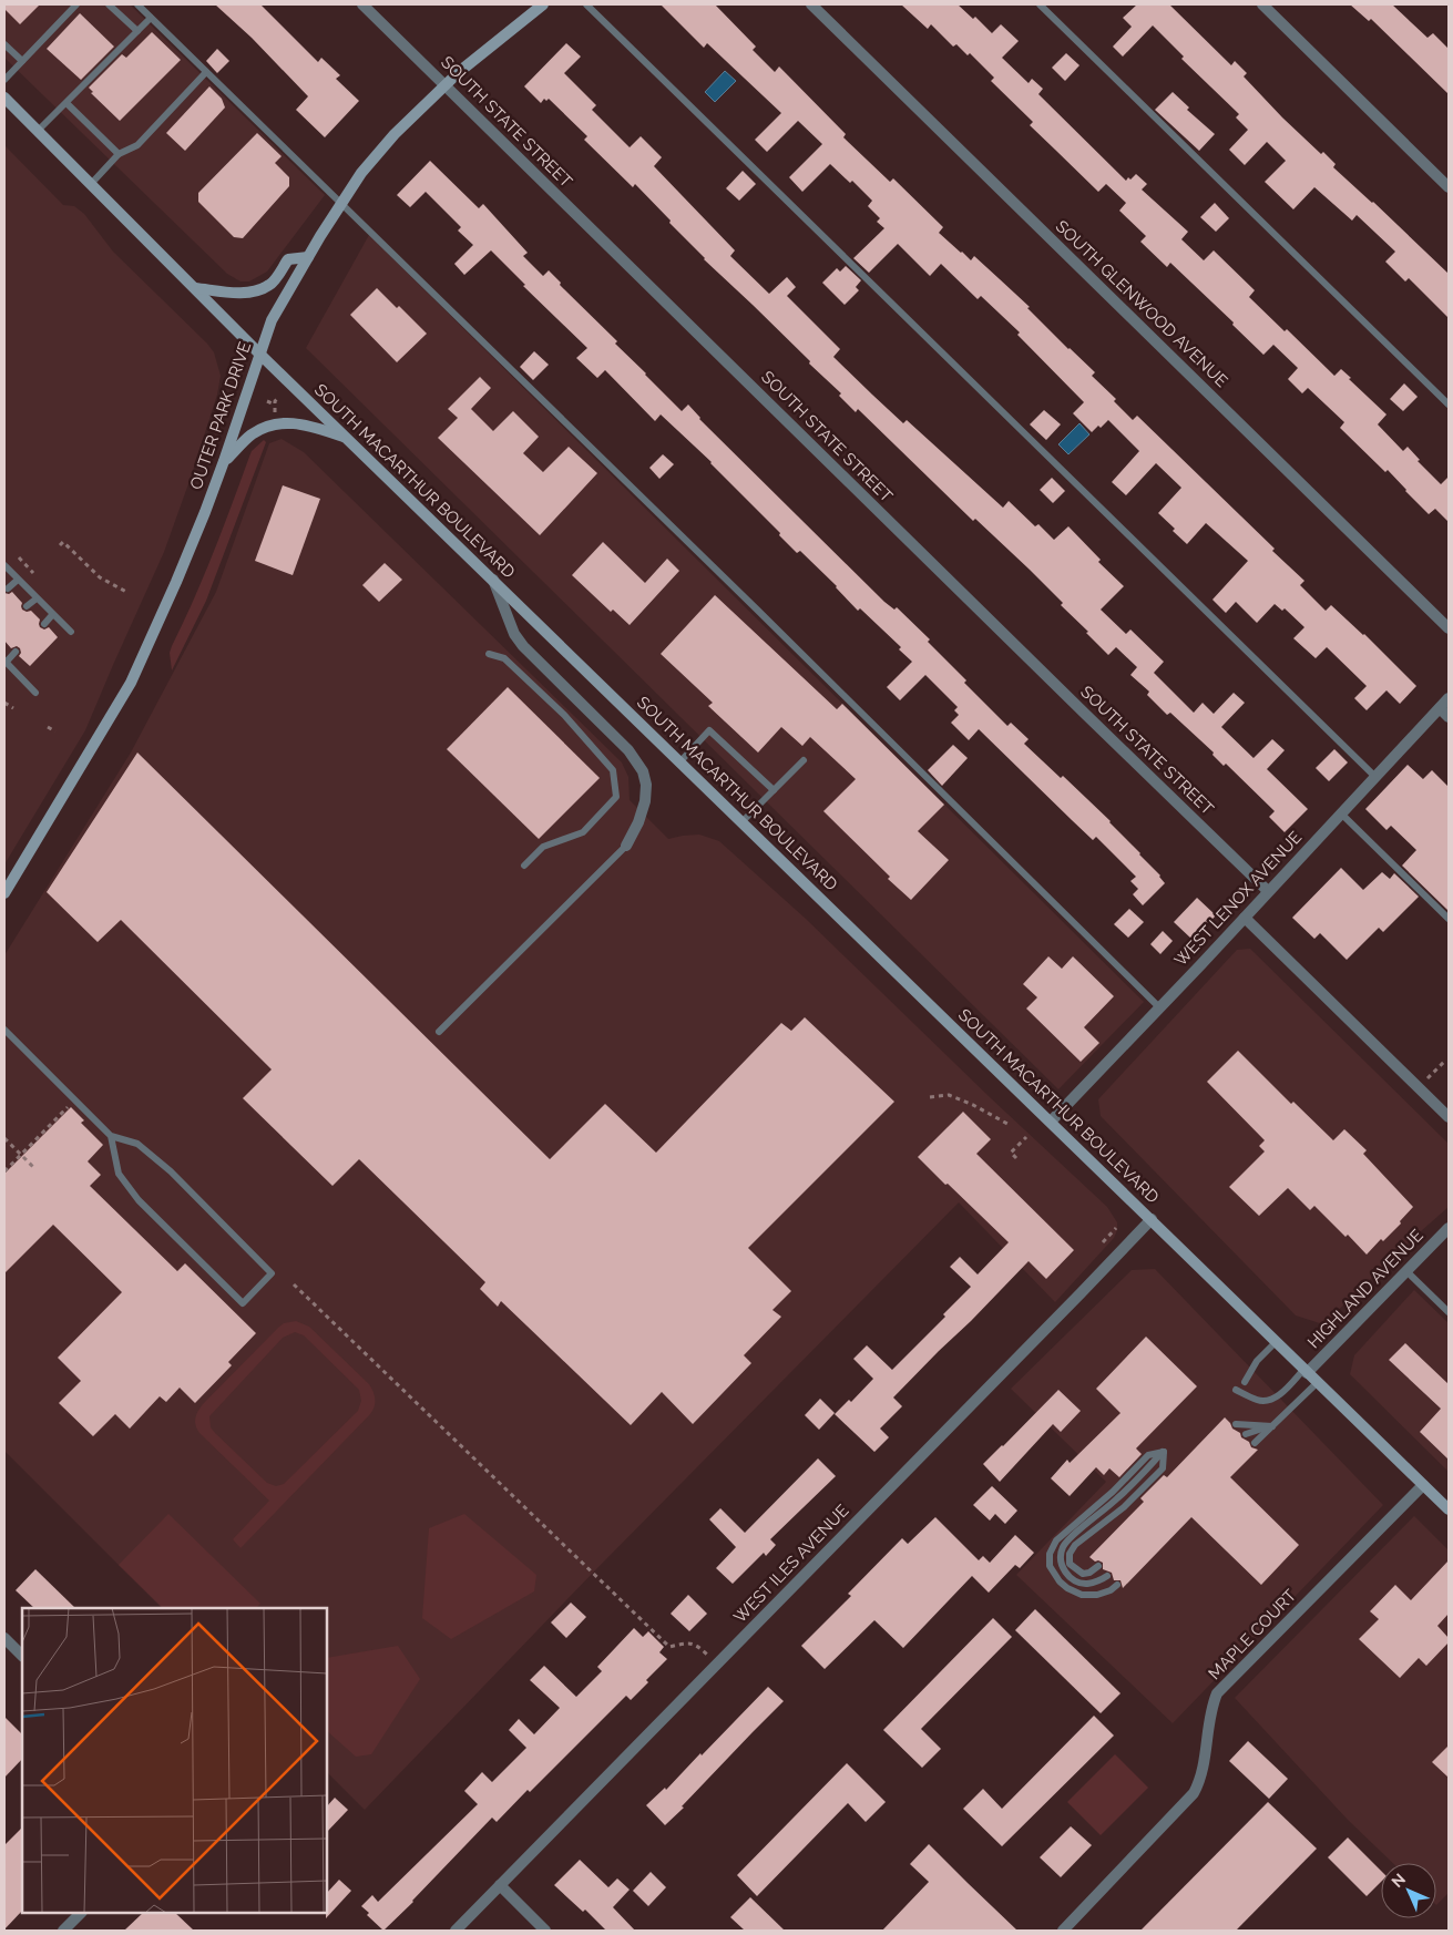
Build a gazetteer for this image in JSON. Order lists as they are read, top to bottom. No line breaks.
{"streets":{"main road":["OUTER PARK DRIVE","SOUTH MACARTHUR BOULEVARD"],"street":["SOUTH STATE STREET","SOUTH GLENWOOD AVENUE","WEST LENOX AVENUE","HIGHLAND AVENUE","WEST ILES AVENUE","MAPLE COURT"]},"crossings":[["SOUTH STATE STREET","OUTER PARK DRIVE"],["SOUTH STATE STREET","WEST LENOX AVENUE"],["OUTER PARK DRIVE","SOUTH MACARTHUR BOULEVARD"],["SOUTH MACARTHUR BOULEVARD","WEST LENOX AVENUE"],["SOUTH MACARTHUR BOULEVARD","HIGHLAND AVENUE"],["SOUTH MACARTHUR BOULEVARD","WEST ILES AVENUE"],["SOUTH MACARTHUR BOULEVARD","MAPLE COURT"]],"north":"top left"}
